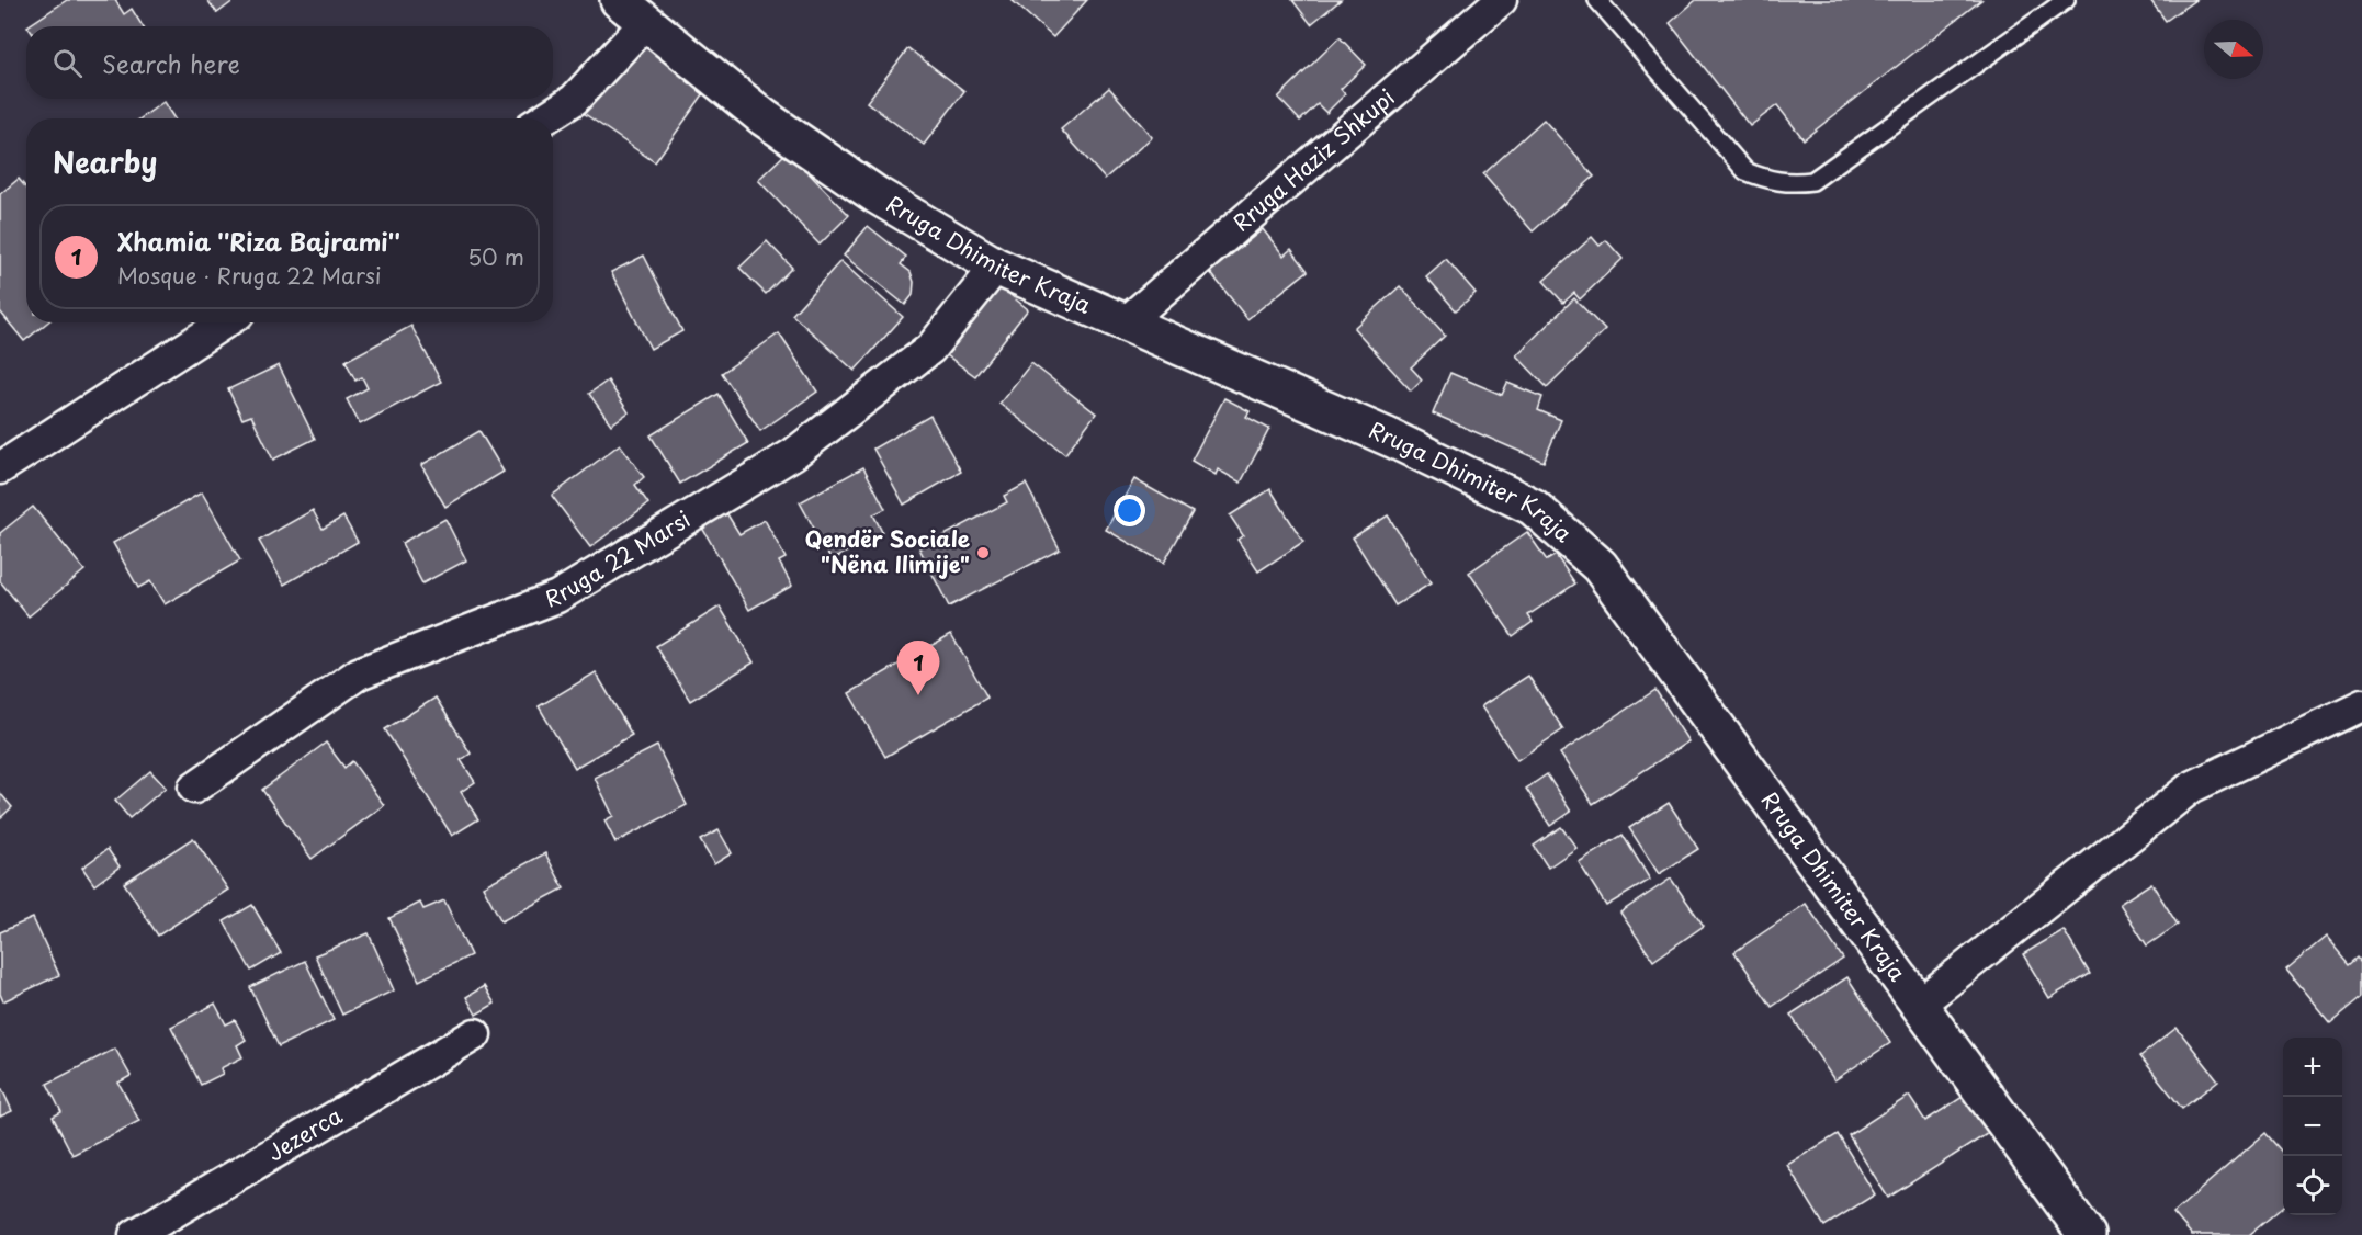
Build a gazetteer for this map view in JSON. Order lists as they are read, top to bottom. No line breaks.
{"streets":{"street":["Rruga Haziz Shkupi","Rruga Dhimiter Kraja","Rruga 22 Marsi","Jezerca"]},"crossings":[["Rruga Haziz Shkupi","Rruga Dhimiter Kraja"],["Rruga Dhimiter Kraja","Rruga 22 Marsi"]],"places":["Qendër Sociale \"Nëna Ilimije\""],"north":"right","page":{"search":"Search here","heading":"Nearby","list":[{"mark":"1","name":"Xhamia ''Riza Bajrami''","note":"Mosque · Rruga 22 Marsi","value":"50 m"}],"pins":"1","map_buttons":["+","−"]}}
